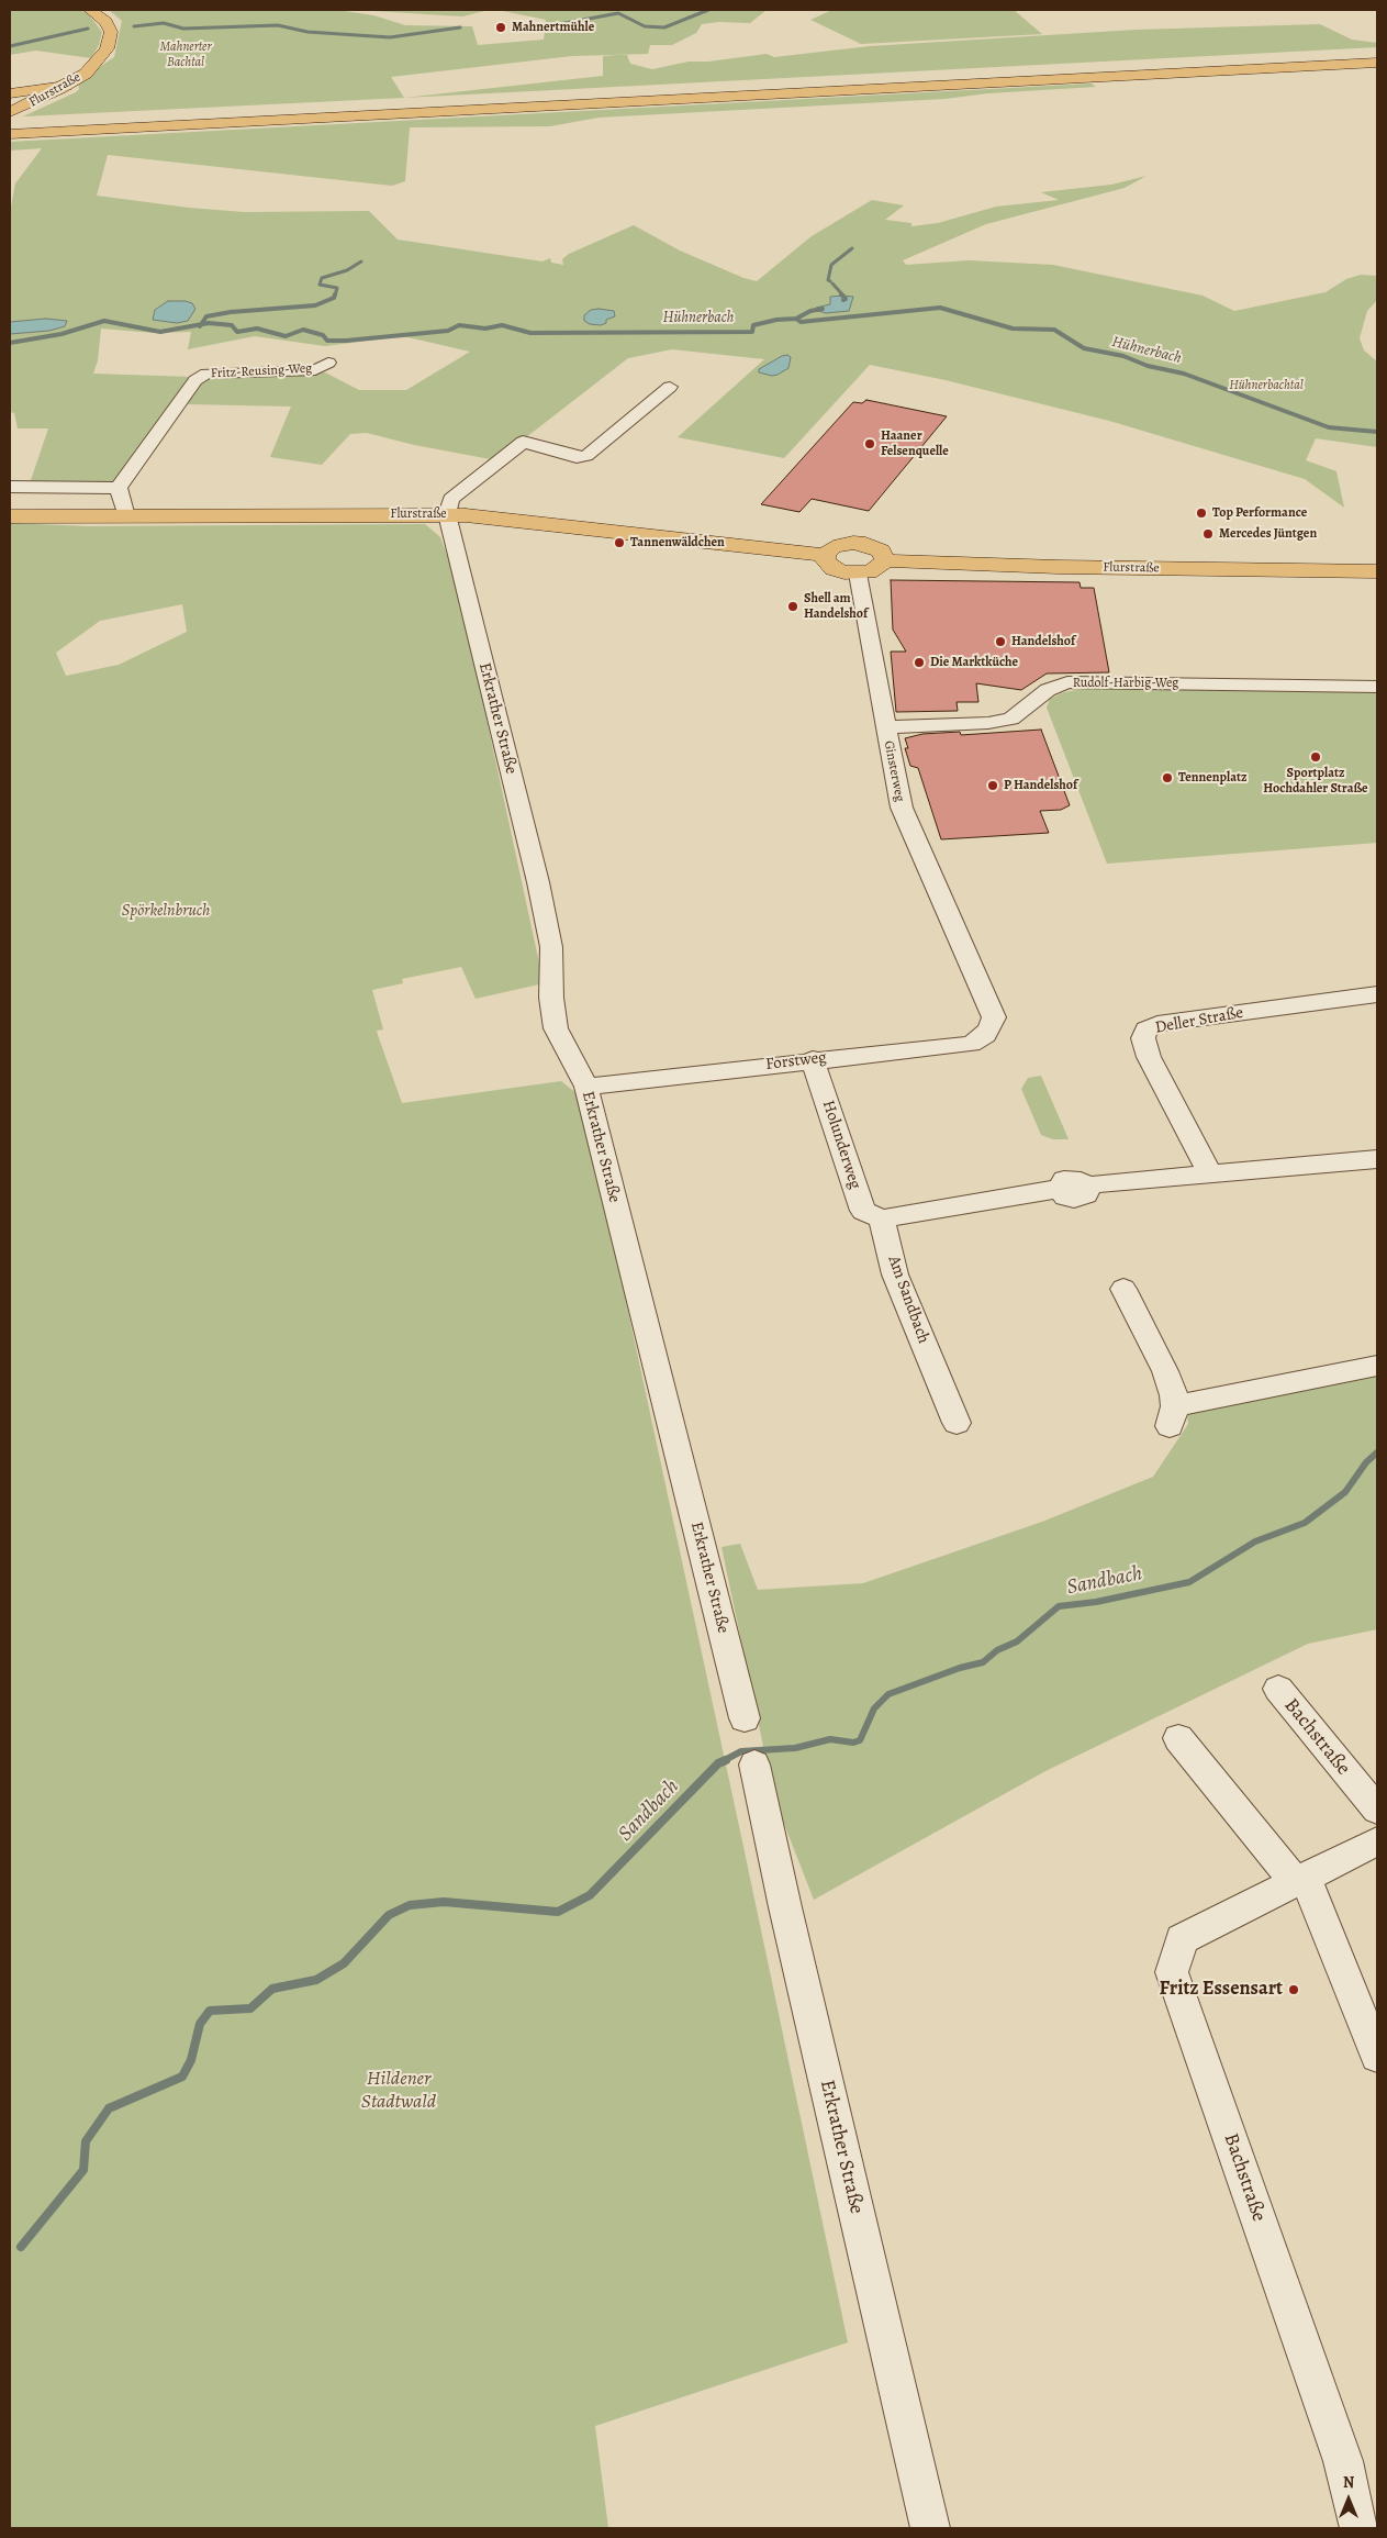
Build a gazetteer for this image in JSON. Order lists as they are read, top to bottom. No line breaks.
{"streets":{"main road":["Flurstraße"],"street":["Fritz-Reusing-Weg","Rudolf-Harbig-Weg","Erkrather Straße","Ginsterweg","Deller Straße","Forstweg","Holunderweg","Am Sandbach","Bachstraße"]},"crossings":[["Flurstraße","Erkrather Straße"],["Rudolf-Harbig-Weg","Ginsterweg"],["Erkrather Straße","Forstweg"],["Ginsterweg","Forstweg"],["Forstweg","Holunderweg"],["Holunderweg","Am Sandbach"]],"water":["Hühnerbach","Sandbach"],"parks":["Mahnerter Bachtal","Hühnerbachtal","Spörkelnbruch","Hildener Stadtwald"],"places":["Mahnertmühle","Haaner Felsenquelle","Top Performance","Mercedes Jüntgen","Tannenwäldchen","Shell am Handelshof","Handelshof","Die Marktküche","Sportplatz Hochdahler Straße","Tennenplatz","P Handelshof","Fritz Essensart"],"north":"top"}
